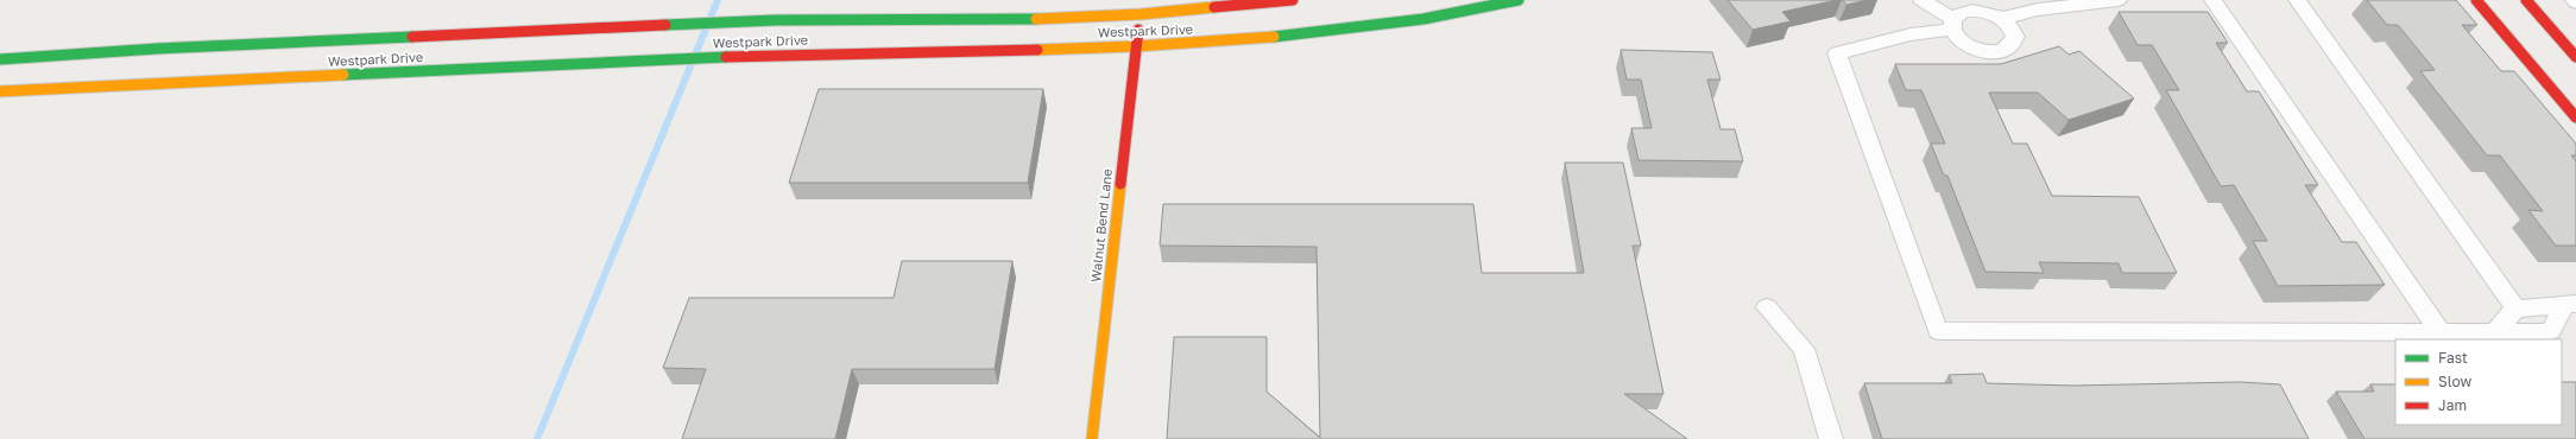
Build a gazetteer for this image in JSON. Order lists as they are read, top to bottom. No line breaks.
{"streets":{"main road":["Westpark Drive","Walnut Bend Lane"]},"crossings":[["Westpark Drive","Walnut Bend Lane"]],"legend":["Fast","Slow","Jam"]}
